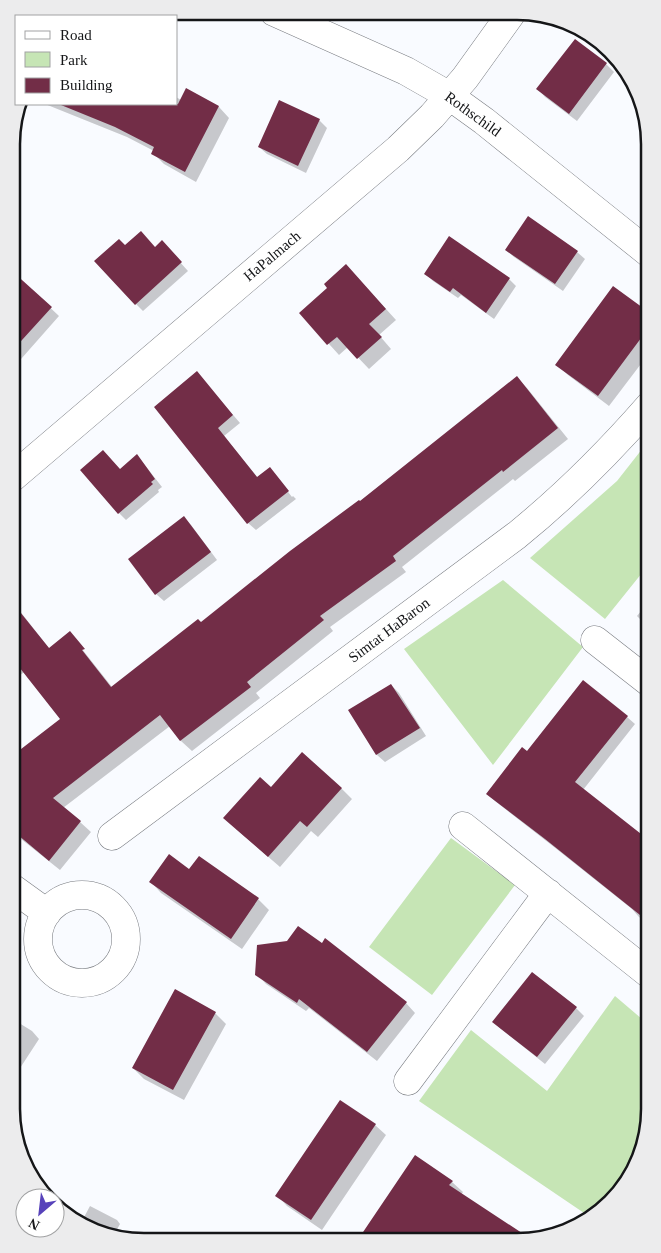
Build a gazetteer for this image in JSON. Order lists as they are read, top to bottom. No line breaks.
{"streets":{"street":["Rothschild","HaPalmach","Simtat HaBaron"]},"crossings":[["Rothschild","HaPalmach"]],"legend":["Road","Park","Building"],"north":"bottom left"}
